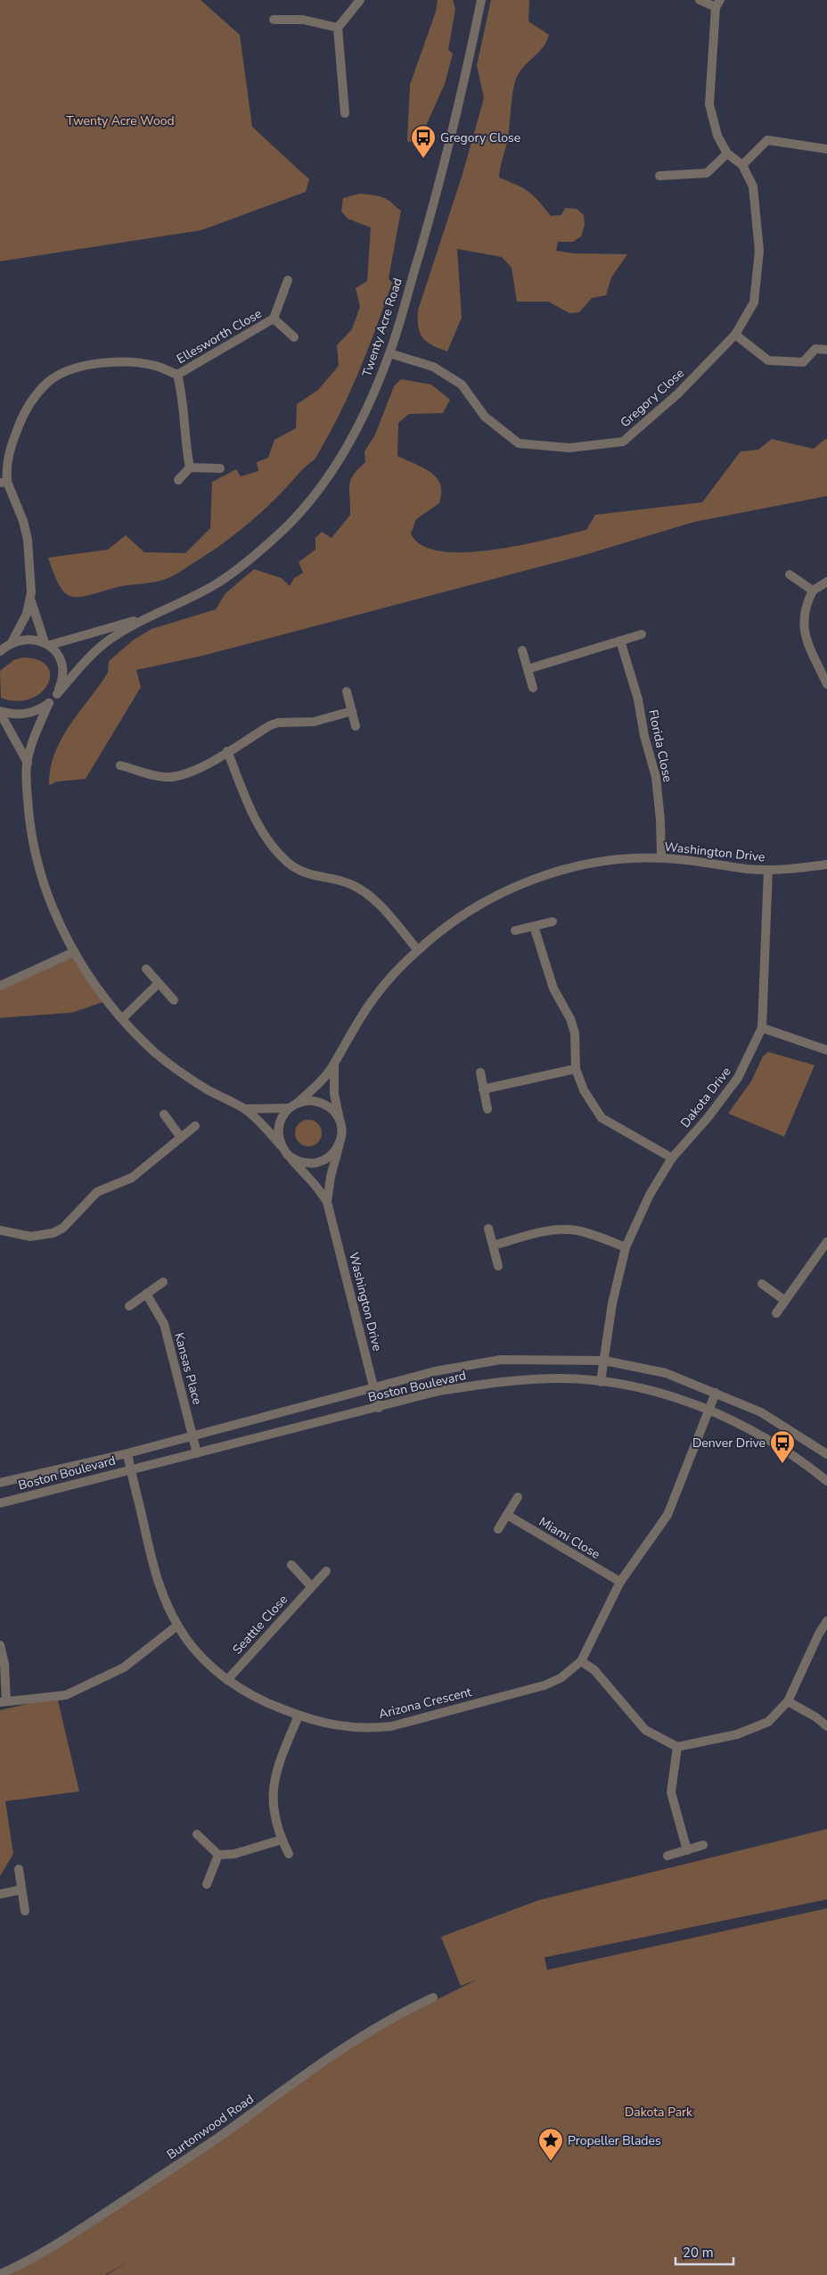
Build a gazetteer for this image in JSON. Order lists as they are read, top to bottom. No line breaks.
{"streets":{"street":["Twenty Acre Road","Ellesworth Close","Gregory Close","Florida Close","Washington Drive","Dakota Drive","Kansas Place","Boston Boulevard","Miami Close","Seattle Close","Arizona Crescent","Burtonwood Road"]},"crossings":[["Twenty Acre Road","Ellesworth Close"],["Twenty Acre Road","Gregory Close"],["Florida Close","Washington Drive"],["Washington Drive","Dakota Drive"],["Washington Drive","Boston Boulevard"],["Dakota Drive","Boston Boulevard"],["Kansas Place","Boston Boulevard"],["Boston Boulevard","Arizona Crescent"],["Miami Close","Arizona Crescent"],["Seattle Close","Arizona Crescent"]],"parks":["Twenty Acre Wood","Dakota Park"],"places":{"bus stop":["Gregory Close","Denver Drive"],"place":["Propeller Blades"]},"scale_bar":"20 m"}
